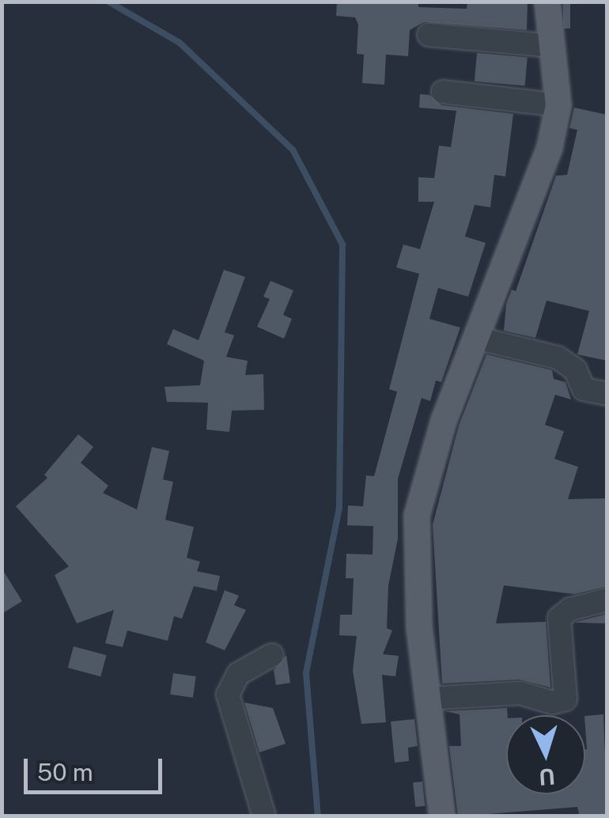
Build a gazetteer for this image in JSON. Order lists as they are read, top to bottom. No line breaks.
{"scale_bar":"50 m","north":"bottom"}
